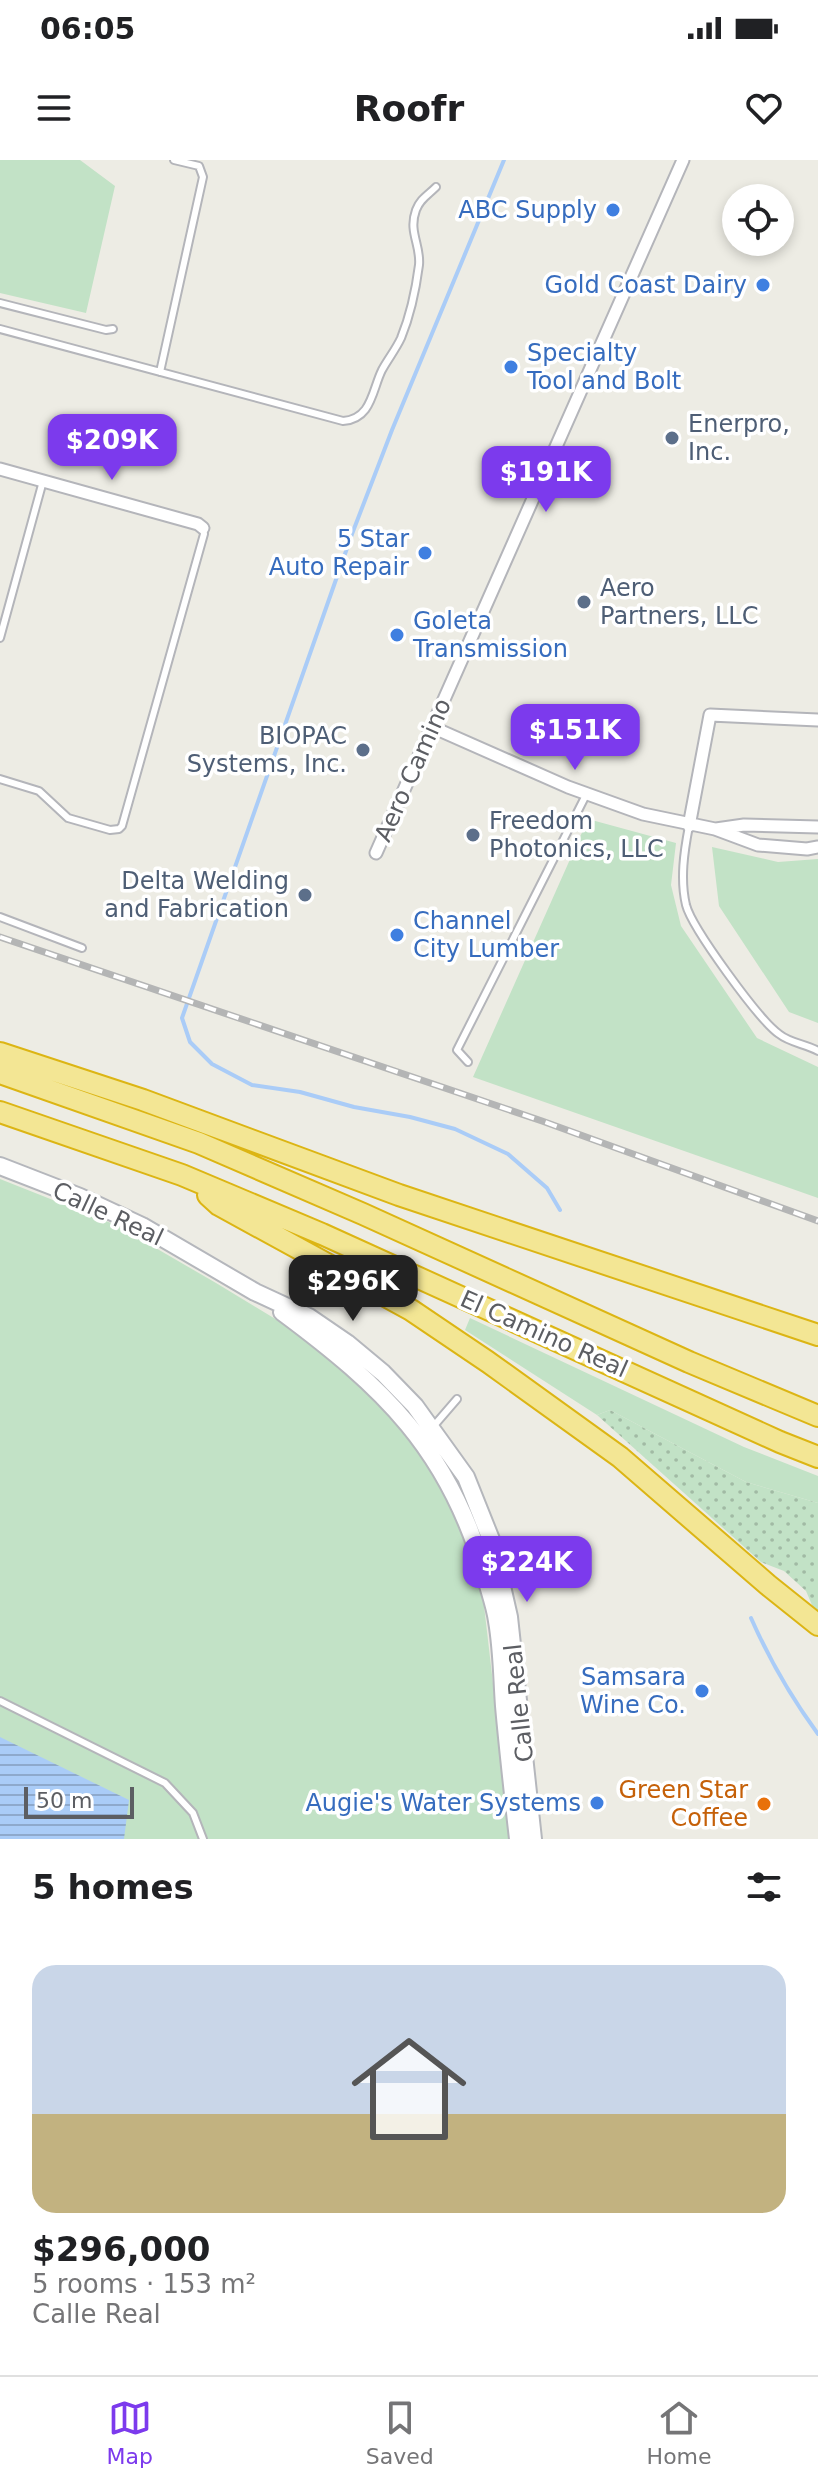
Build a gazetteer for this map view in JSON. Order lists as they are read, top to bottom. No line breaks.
{"streets":{"highway":["El Camino Real"],"main road":["Calle Real"],"street":["Aero Camino"]},"places":["ABC Supply","Gold Coast Dairy","Specialty Tool and Bolt","Enerpro, Inc.","5 Star Auto Repair","Aero Partners, LLC","Goleta Transmission","BIOPAC Systems, Inc.","Freedom Photonics, LLC","Delta Welding and Fabrication","Channel City Lumber","Samsara Wine Co.","Augie's Water Systems","Green Star Coffee"],"scale_bar":"50 m","page":{"status":"06:05","header":"Roofr","price":["$209K","$191K","$151K","$296K","$224K"],"scale":"50 m","heading":"5 homes","list":[{"name":"$296,000","note":"5 rooms · 153 m² · Calle Real"}],"tabs":["Map","Saved","Home"]}}
